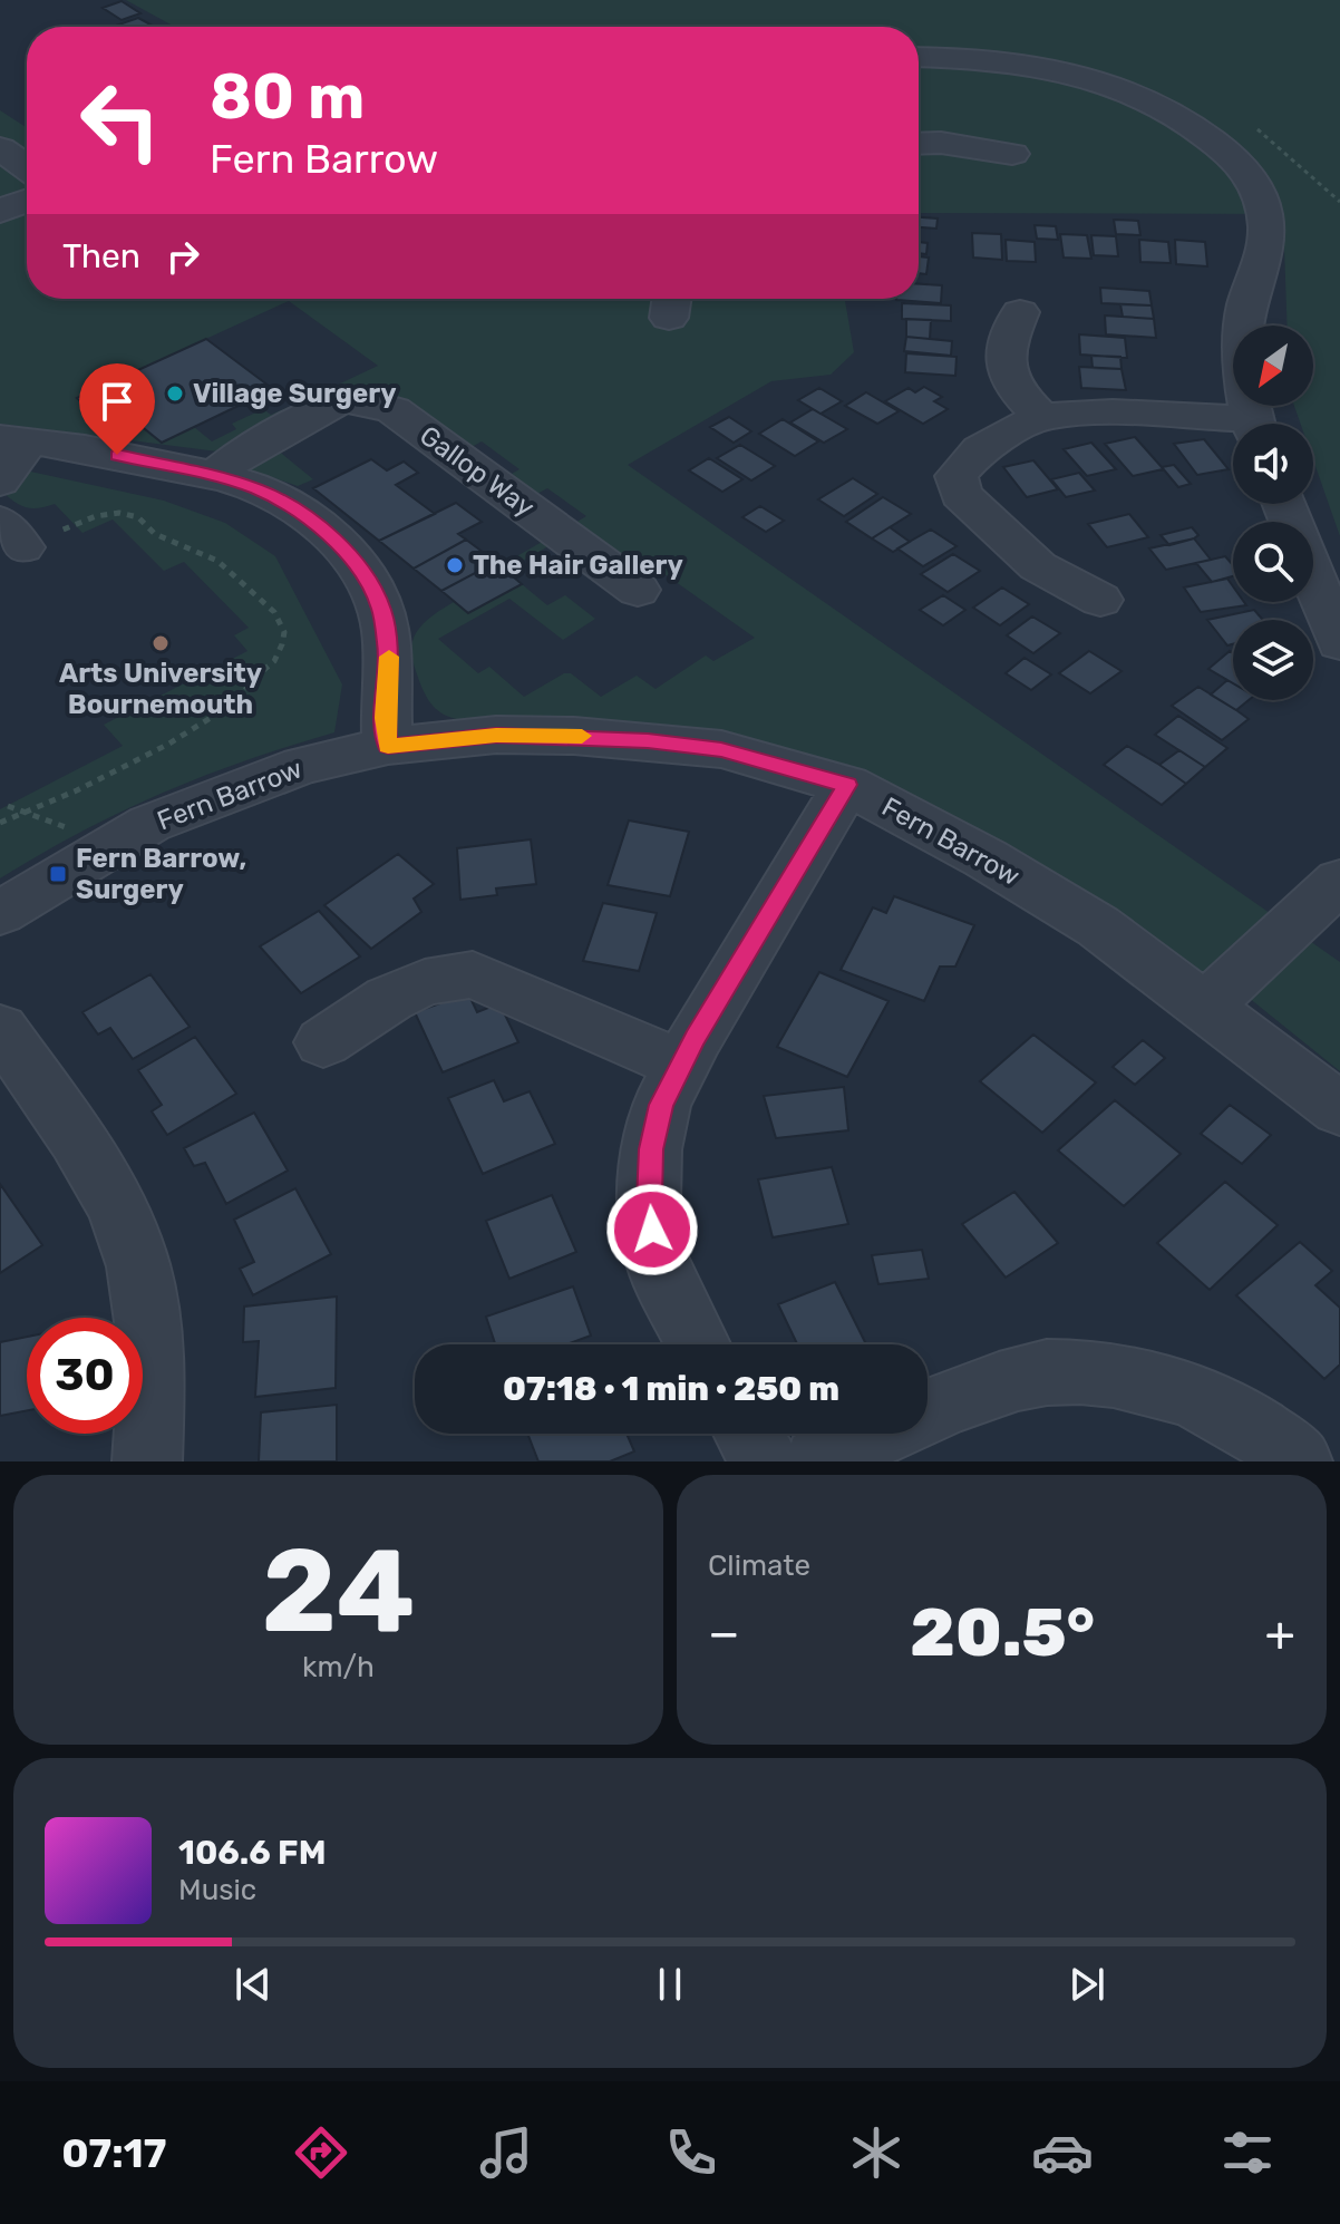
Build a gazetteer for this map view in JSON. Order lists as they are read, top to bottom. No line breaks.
{"streets":{"street":["Gallop Way","Fern Barrow"]},"places":{"other":["Village Surgery","The Hair Gallery","Arts University Bournemouth"],"transit":["Fern Barrow, Surgery"]},"north":"bottom left","page":{"turn":["80 m","Fern Barrow"],"then":"Then","limit":"30","trip":"07:18 · 1 min · 250 m","tile":[["24","km/h"],"Climate"],"heat":["−","20.5°","+"],"song":["106.6 FM","Music"],"tabs":"07:17"}}
